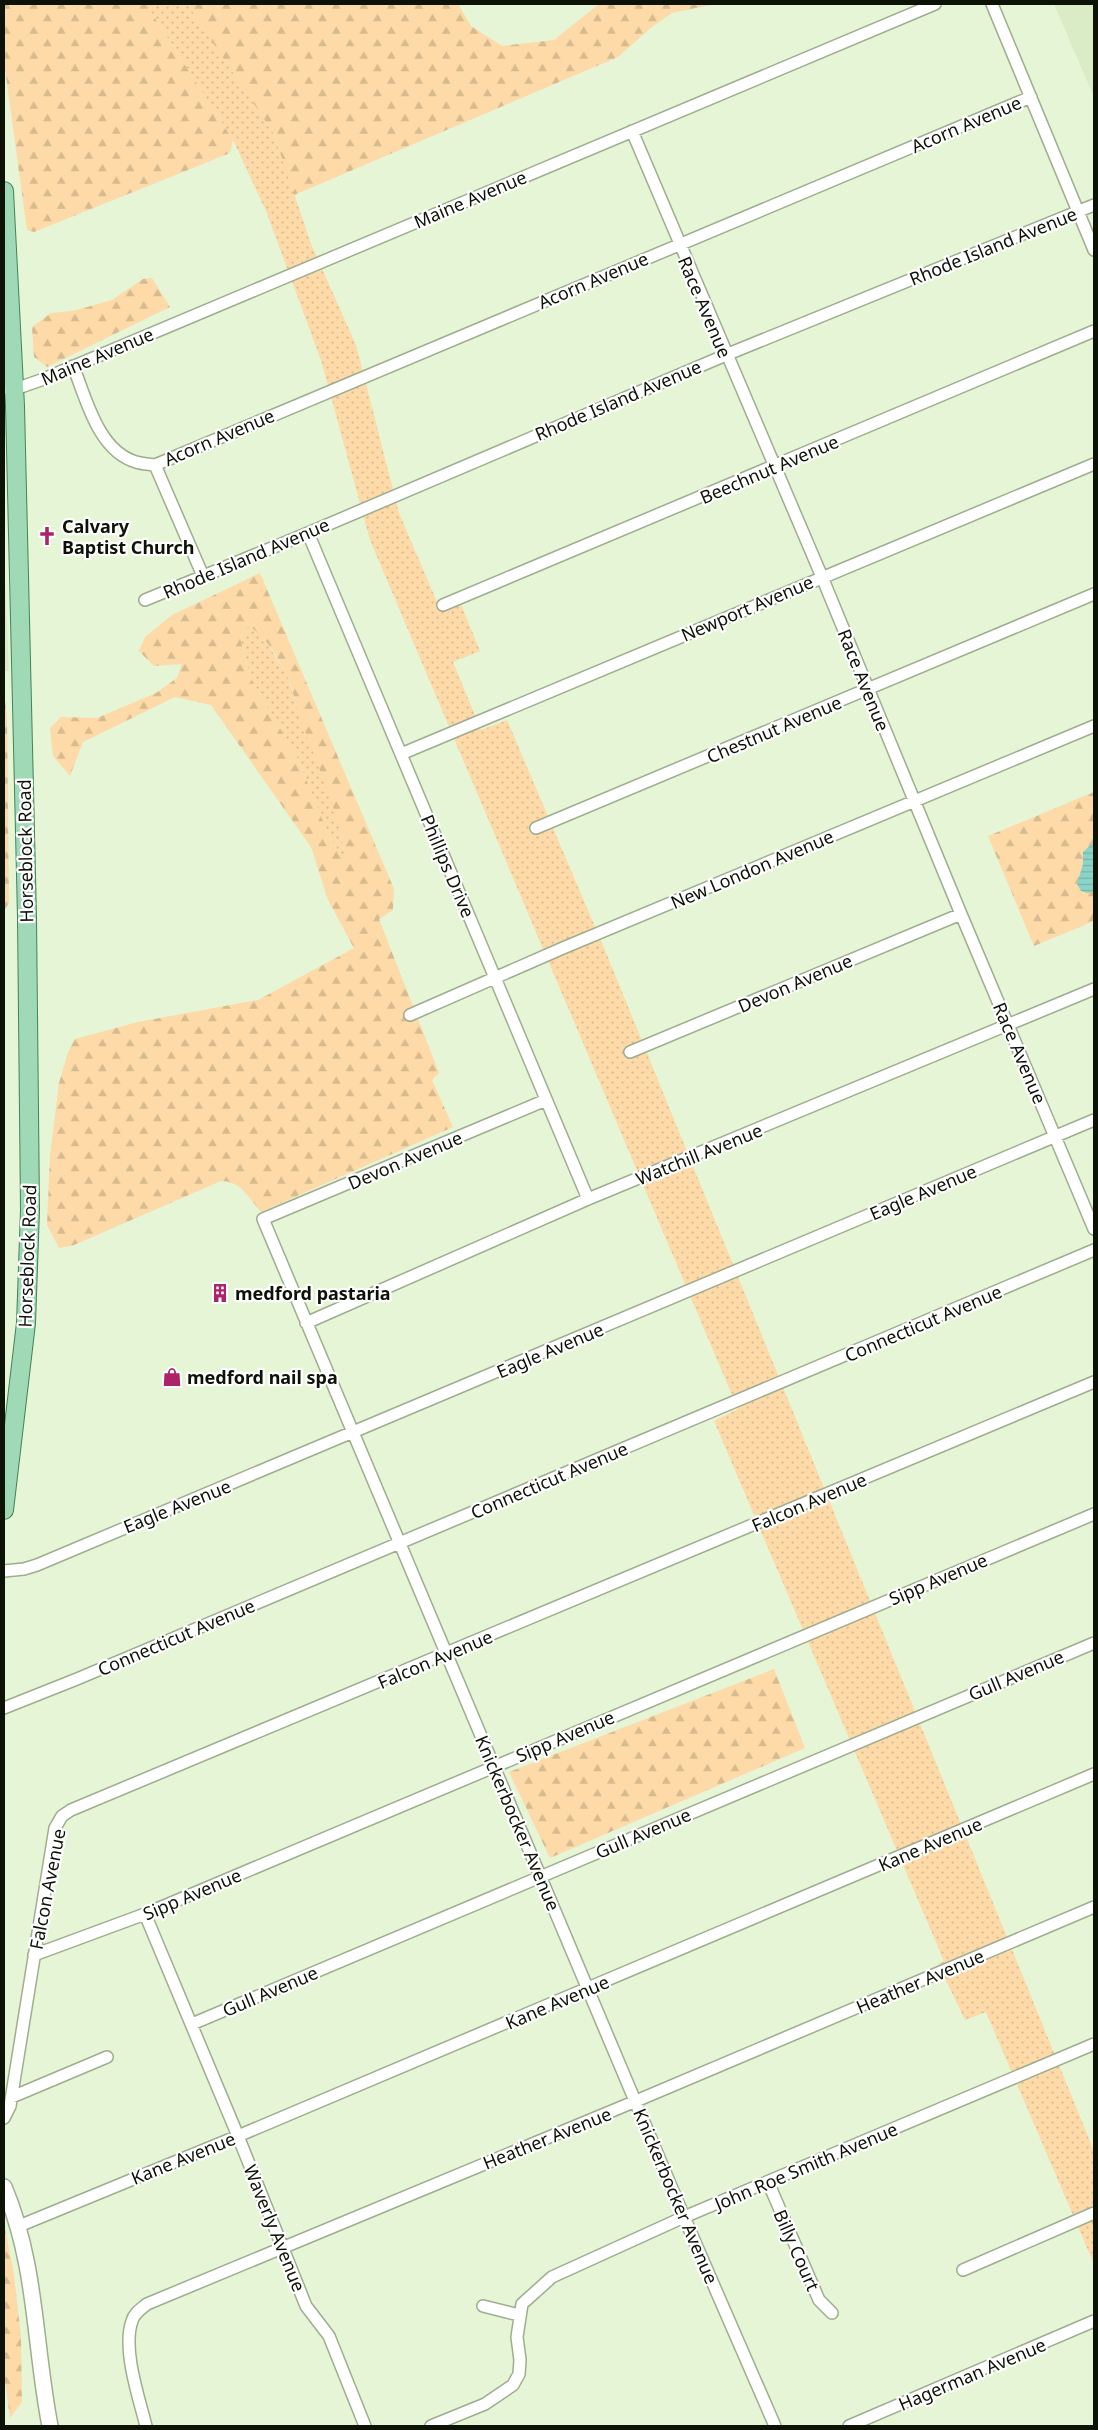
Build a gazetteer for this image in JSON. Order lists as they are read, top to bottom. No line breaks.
{"streets":{"main road":["Horseblock Road"],"street":["Acorn Avenue","Maine Avenue","Rhode Island Avenue","Race Avenue","Beechnut Avenue","Newport Avenue","Chestnut Avenue","Phillips Drive","New London Avenue","Devon Avenue","Watchill Avenue","Eagle Avenue","Connecticut Avenue","Falcon Avenue","Sipp Avenue","Gull Avenue","Knickerbocker Avenue","Kane Avenue","Heather Avenue","John Roe Smith Avenue","Waverly Avenue","Billy Court","Hagerman Avenue"]},"crossings":[["Acorn Avenue","Race Avenue"],["Maine Avenue","Race Avenue"],["Maine Avenue","Horseblock Road"],["Rhode Island Avenue","Race Avenue"],["Rhode Island Avenue","Phillips Drive"],["Race Avenue","Beechnut Avenue"],["Race Avenue","Newport Avenue"],["Race Avenue","Chestnut Avenue"],["Race Avenue","New London Avenue"],["Race Avenue","Devon Avenue"],["Race Avenue","Watchill Avenue"],["Race Avenue","Eagle Avenue"],["Newport Avenue","Phillips Drive"],["Phillips Drive","New London Avenue"],["Phillips Drive","Devon Avenue"],["Phillips Drive","Watchill Avenue"],["Devon Avenue","Knickerbocker Avenue"],["Watchill Avenue","Knickerbocker Avenue"],["Eagle Avenue","Knickerbocker Avenue"],["Connecticut Avenue","Knickerbocker Avenue"],["Falcon Avenue","Sipp Avenue"],["Falcon Avenue","Knickerbocker Avenue"],["Sipp Avenue","Knickerbocker Avenue"],["Sipp Avenue","Waverly Avenue"],["Gull Avenue","Knickerbocker Avenue"],["Gull Avenue","Waverly Avenue"],["Knickerbocker Avenue","Kane Avenue"],["Knickerbocker Avenue","Heather Avenue"],["Knickerbocker Avenue","John Roe Smith Avenue"],["Kane Avenue","Waverly Avenue"],["Heather Avenue","Waverly Avenue"],["John Roe Smith Avenue","Billy Court"]],"places":{"church":["Calvary Baptist Church"],"building":["medford pastaria"],"shop":["medford nail spa"]}}
